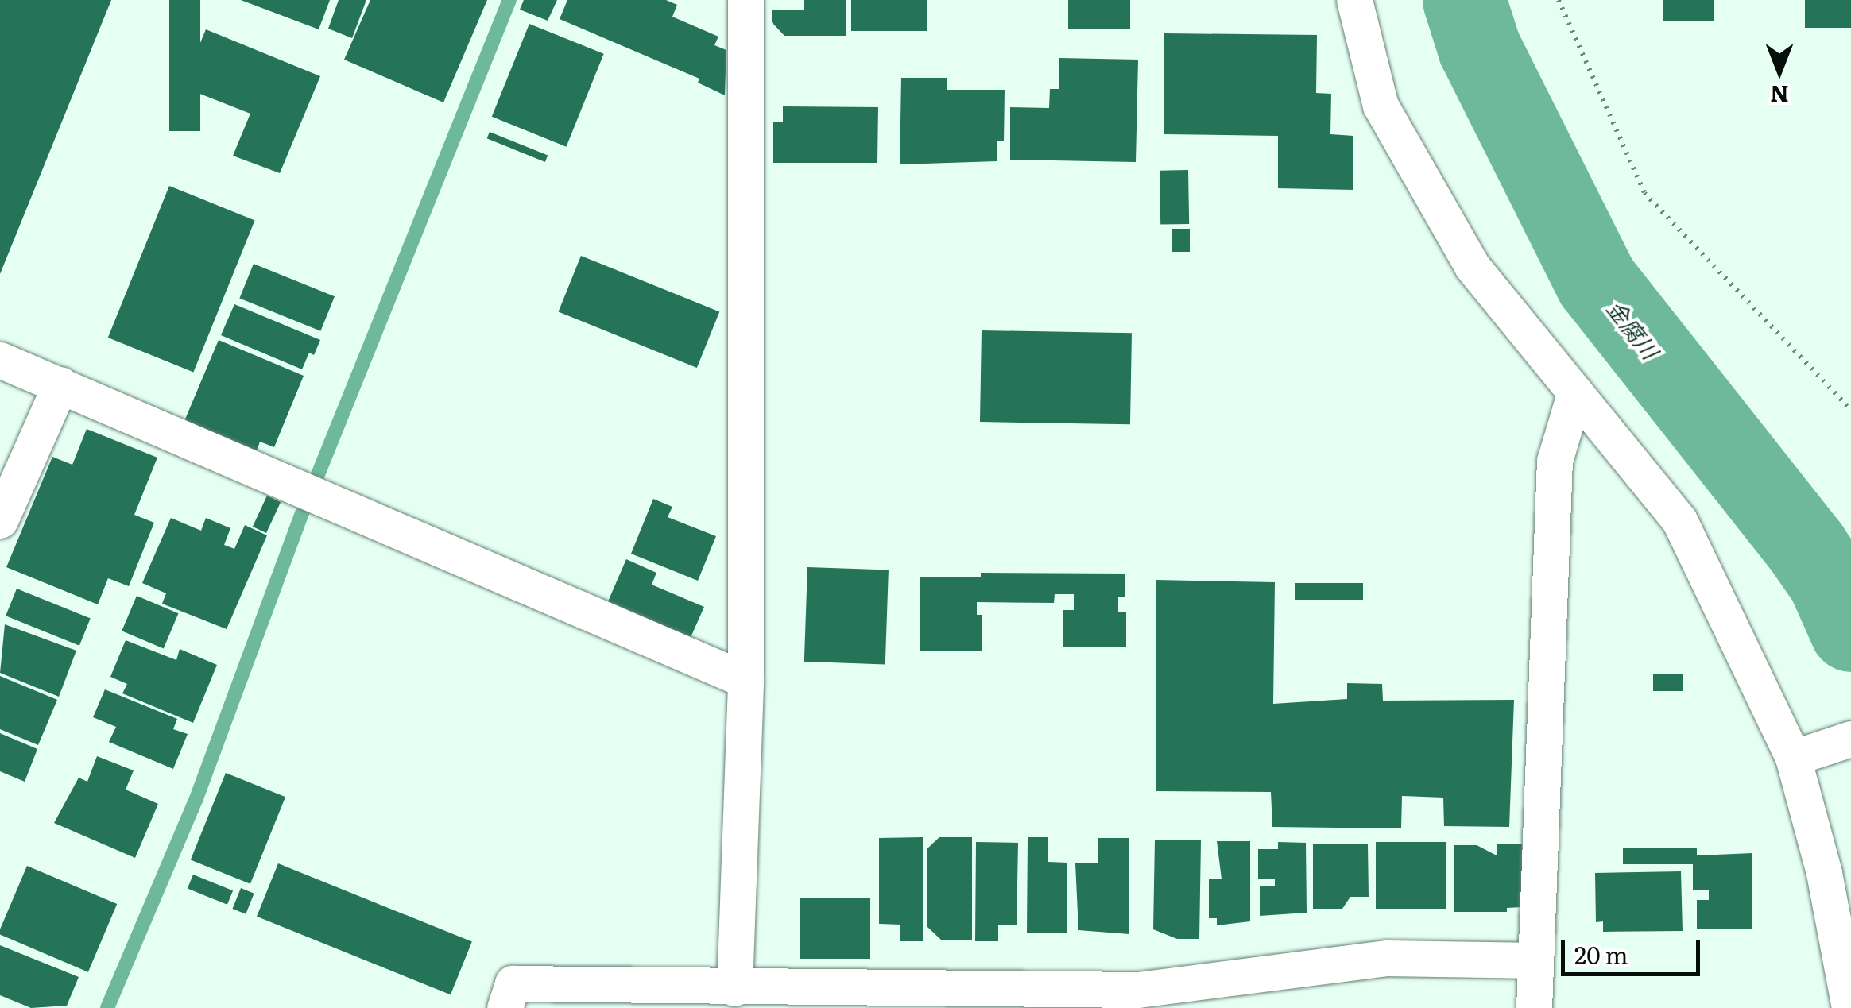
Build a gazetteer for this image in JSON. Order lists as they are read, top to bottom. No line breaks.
{"water":["金腐川"],"scale_bar":"20 m","north":"bottom"}
